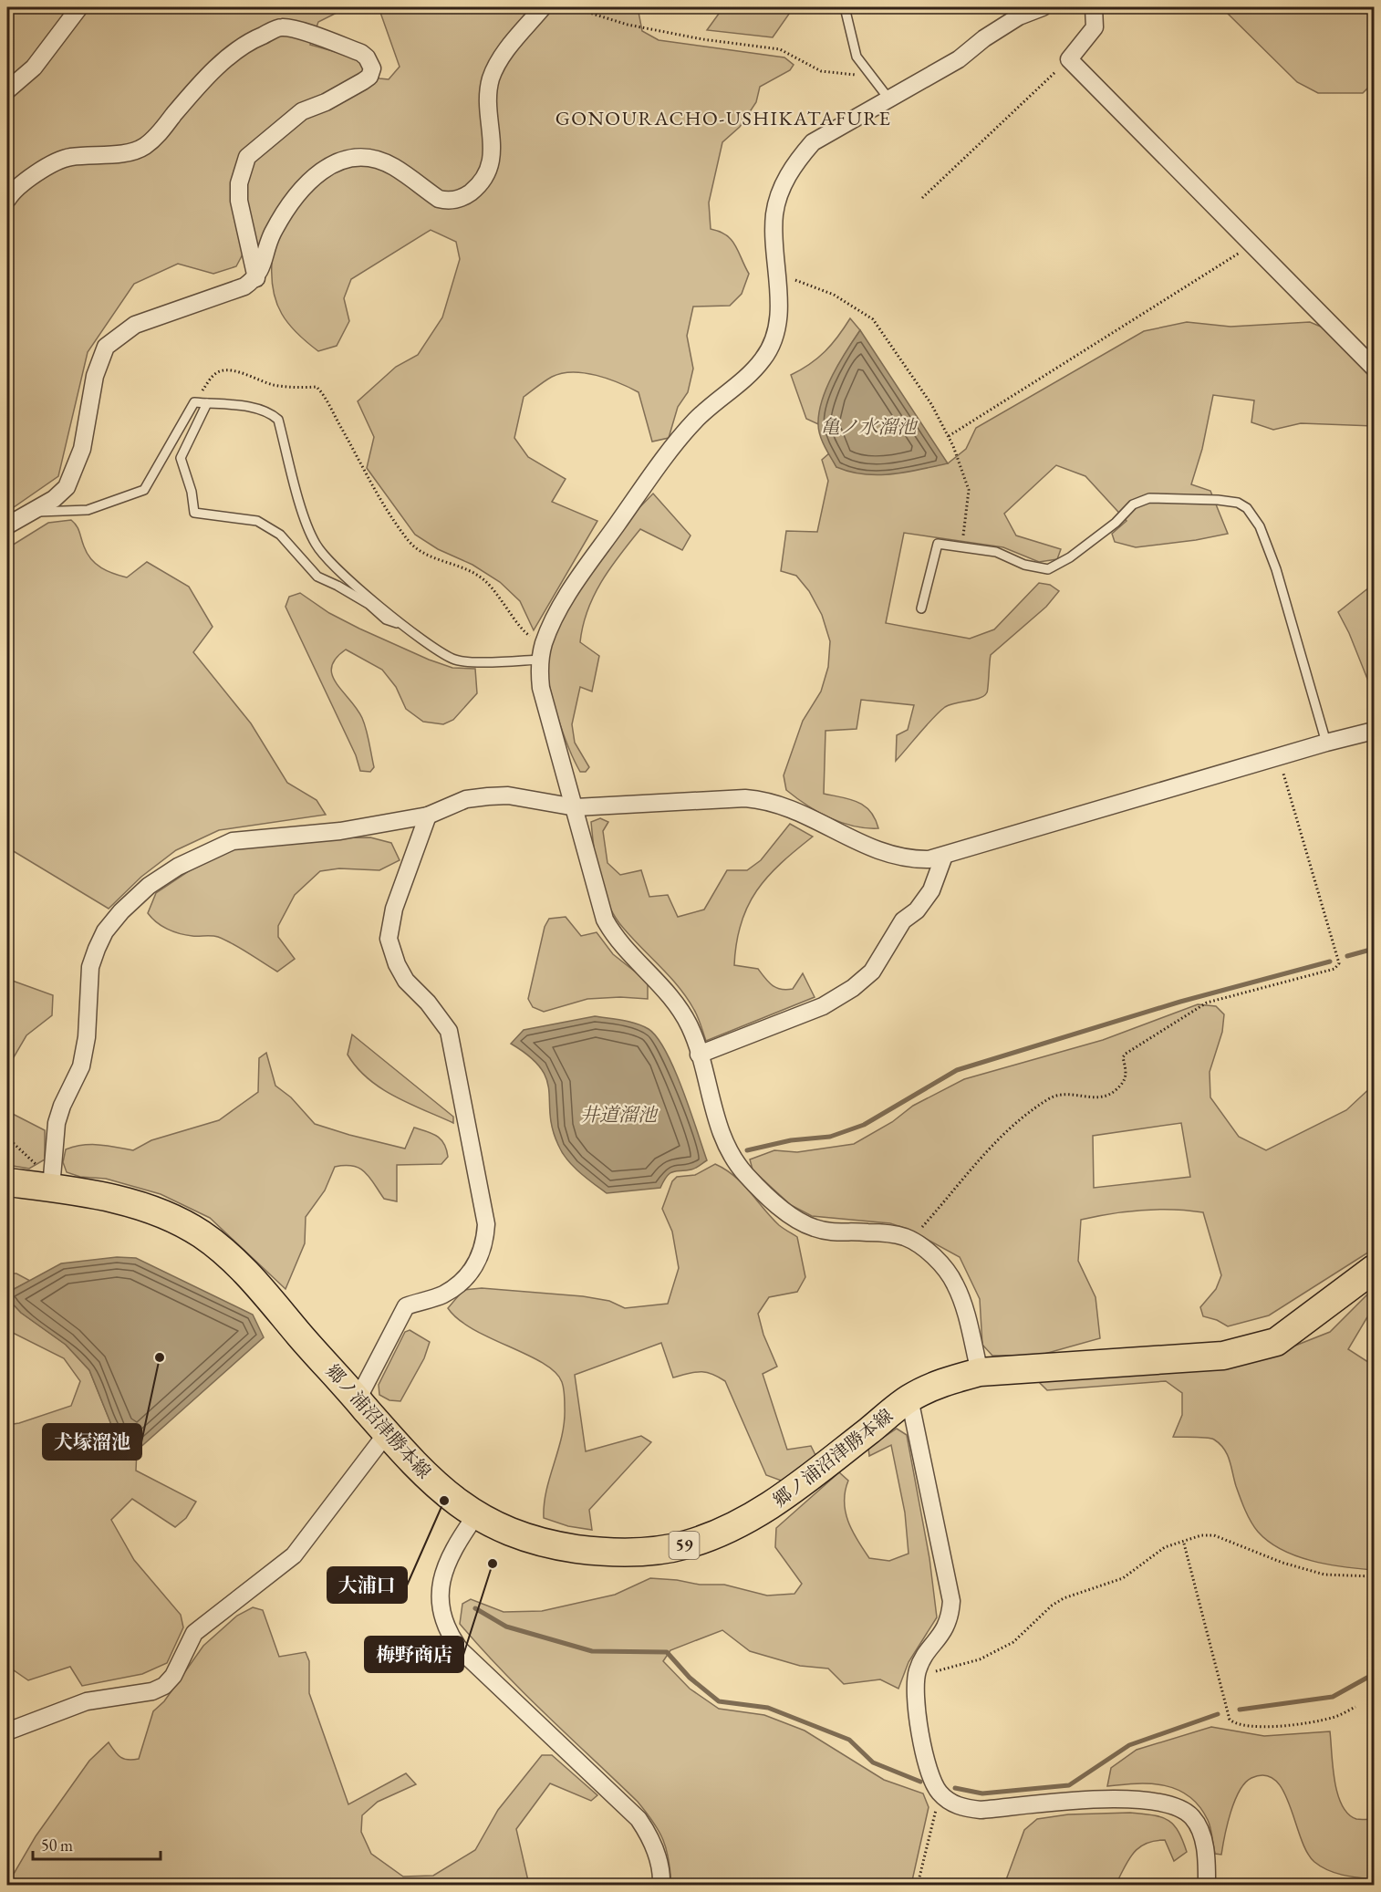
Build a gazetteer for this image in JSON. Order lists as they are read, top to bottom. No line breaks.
{"streets":{"main road":["郷ノ浦沼津勝本線","59"]},"districts":["GONOURACHO-USHIKATAFURE"],"water":["亀ノ水溜池","井道溜池"],"places":["犬塚溜池","大浦口","梅野商店"],"scale_bar":"50 m"}
